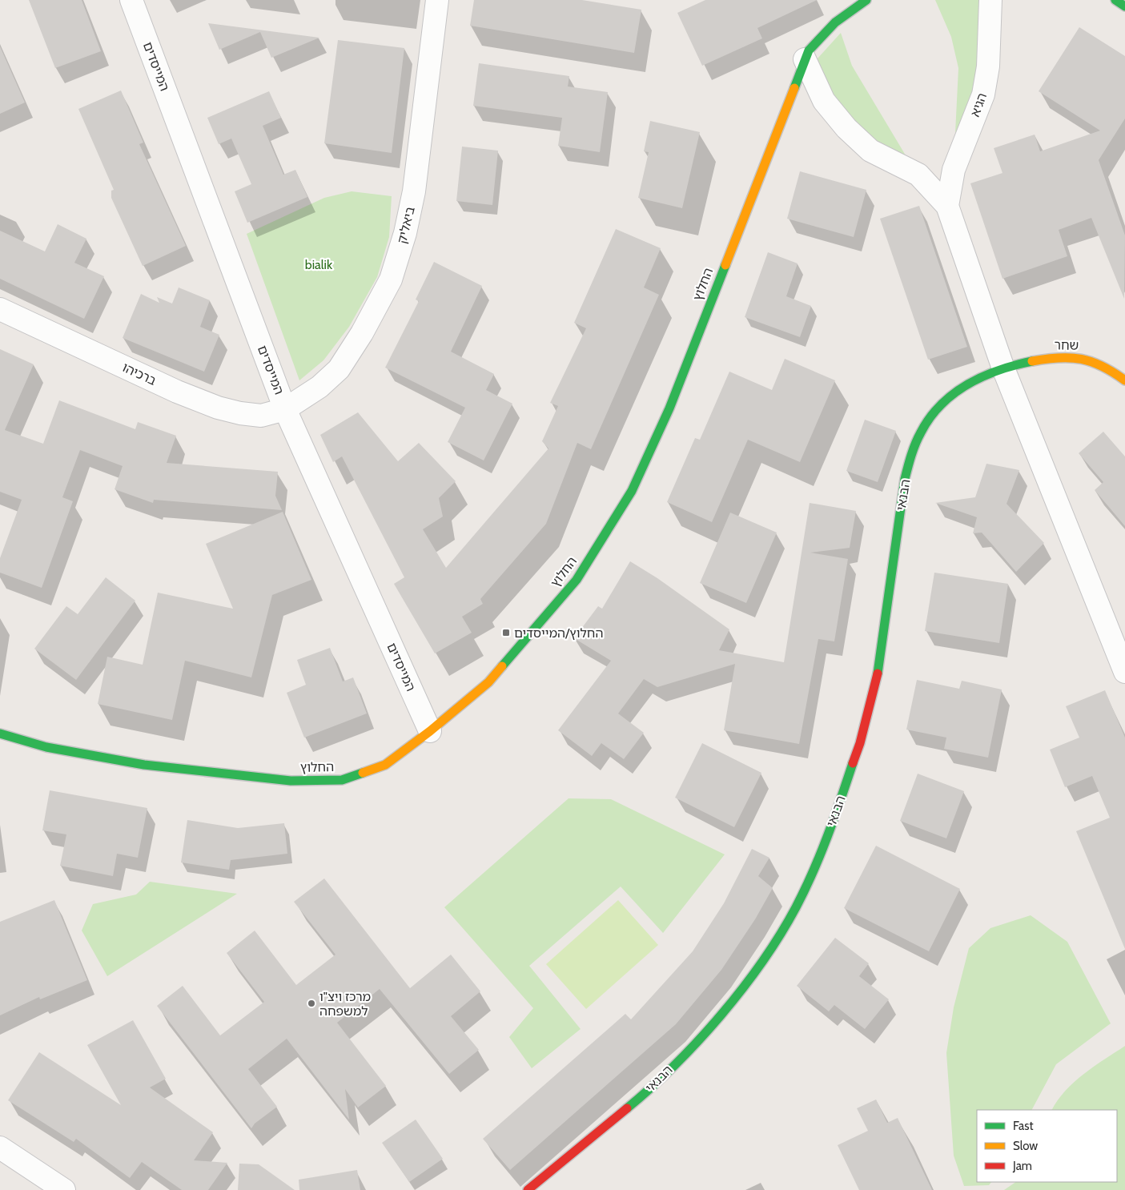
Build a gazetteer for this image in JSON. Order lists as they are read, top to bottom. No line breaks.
{"streets":{"street":["המייסדים","הגיא","ביאליק","החלוץ","שחר","ברכיהו","הבנאי"]},"crossings":[["המייסדים","ביאליק"],["המייסדים","החלוץ"],["המייסדים","ברכיהו"],["הגיא","החלוץ"],["הגיא","שחר"],["הגיא","הבנאי"],["ביאליק","ברכיהו"],["שחר","הבנאי"]],"parks":["bialik"],"places":{"transit":["החלוץ/המייסדים"],"other":["מרכז ויצ\"ו למשפחה"]},"legend":["Fast","Slow","Jam"]}
